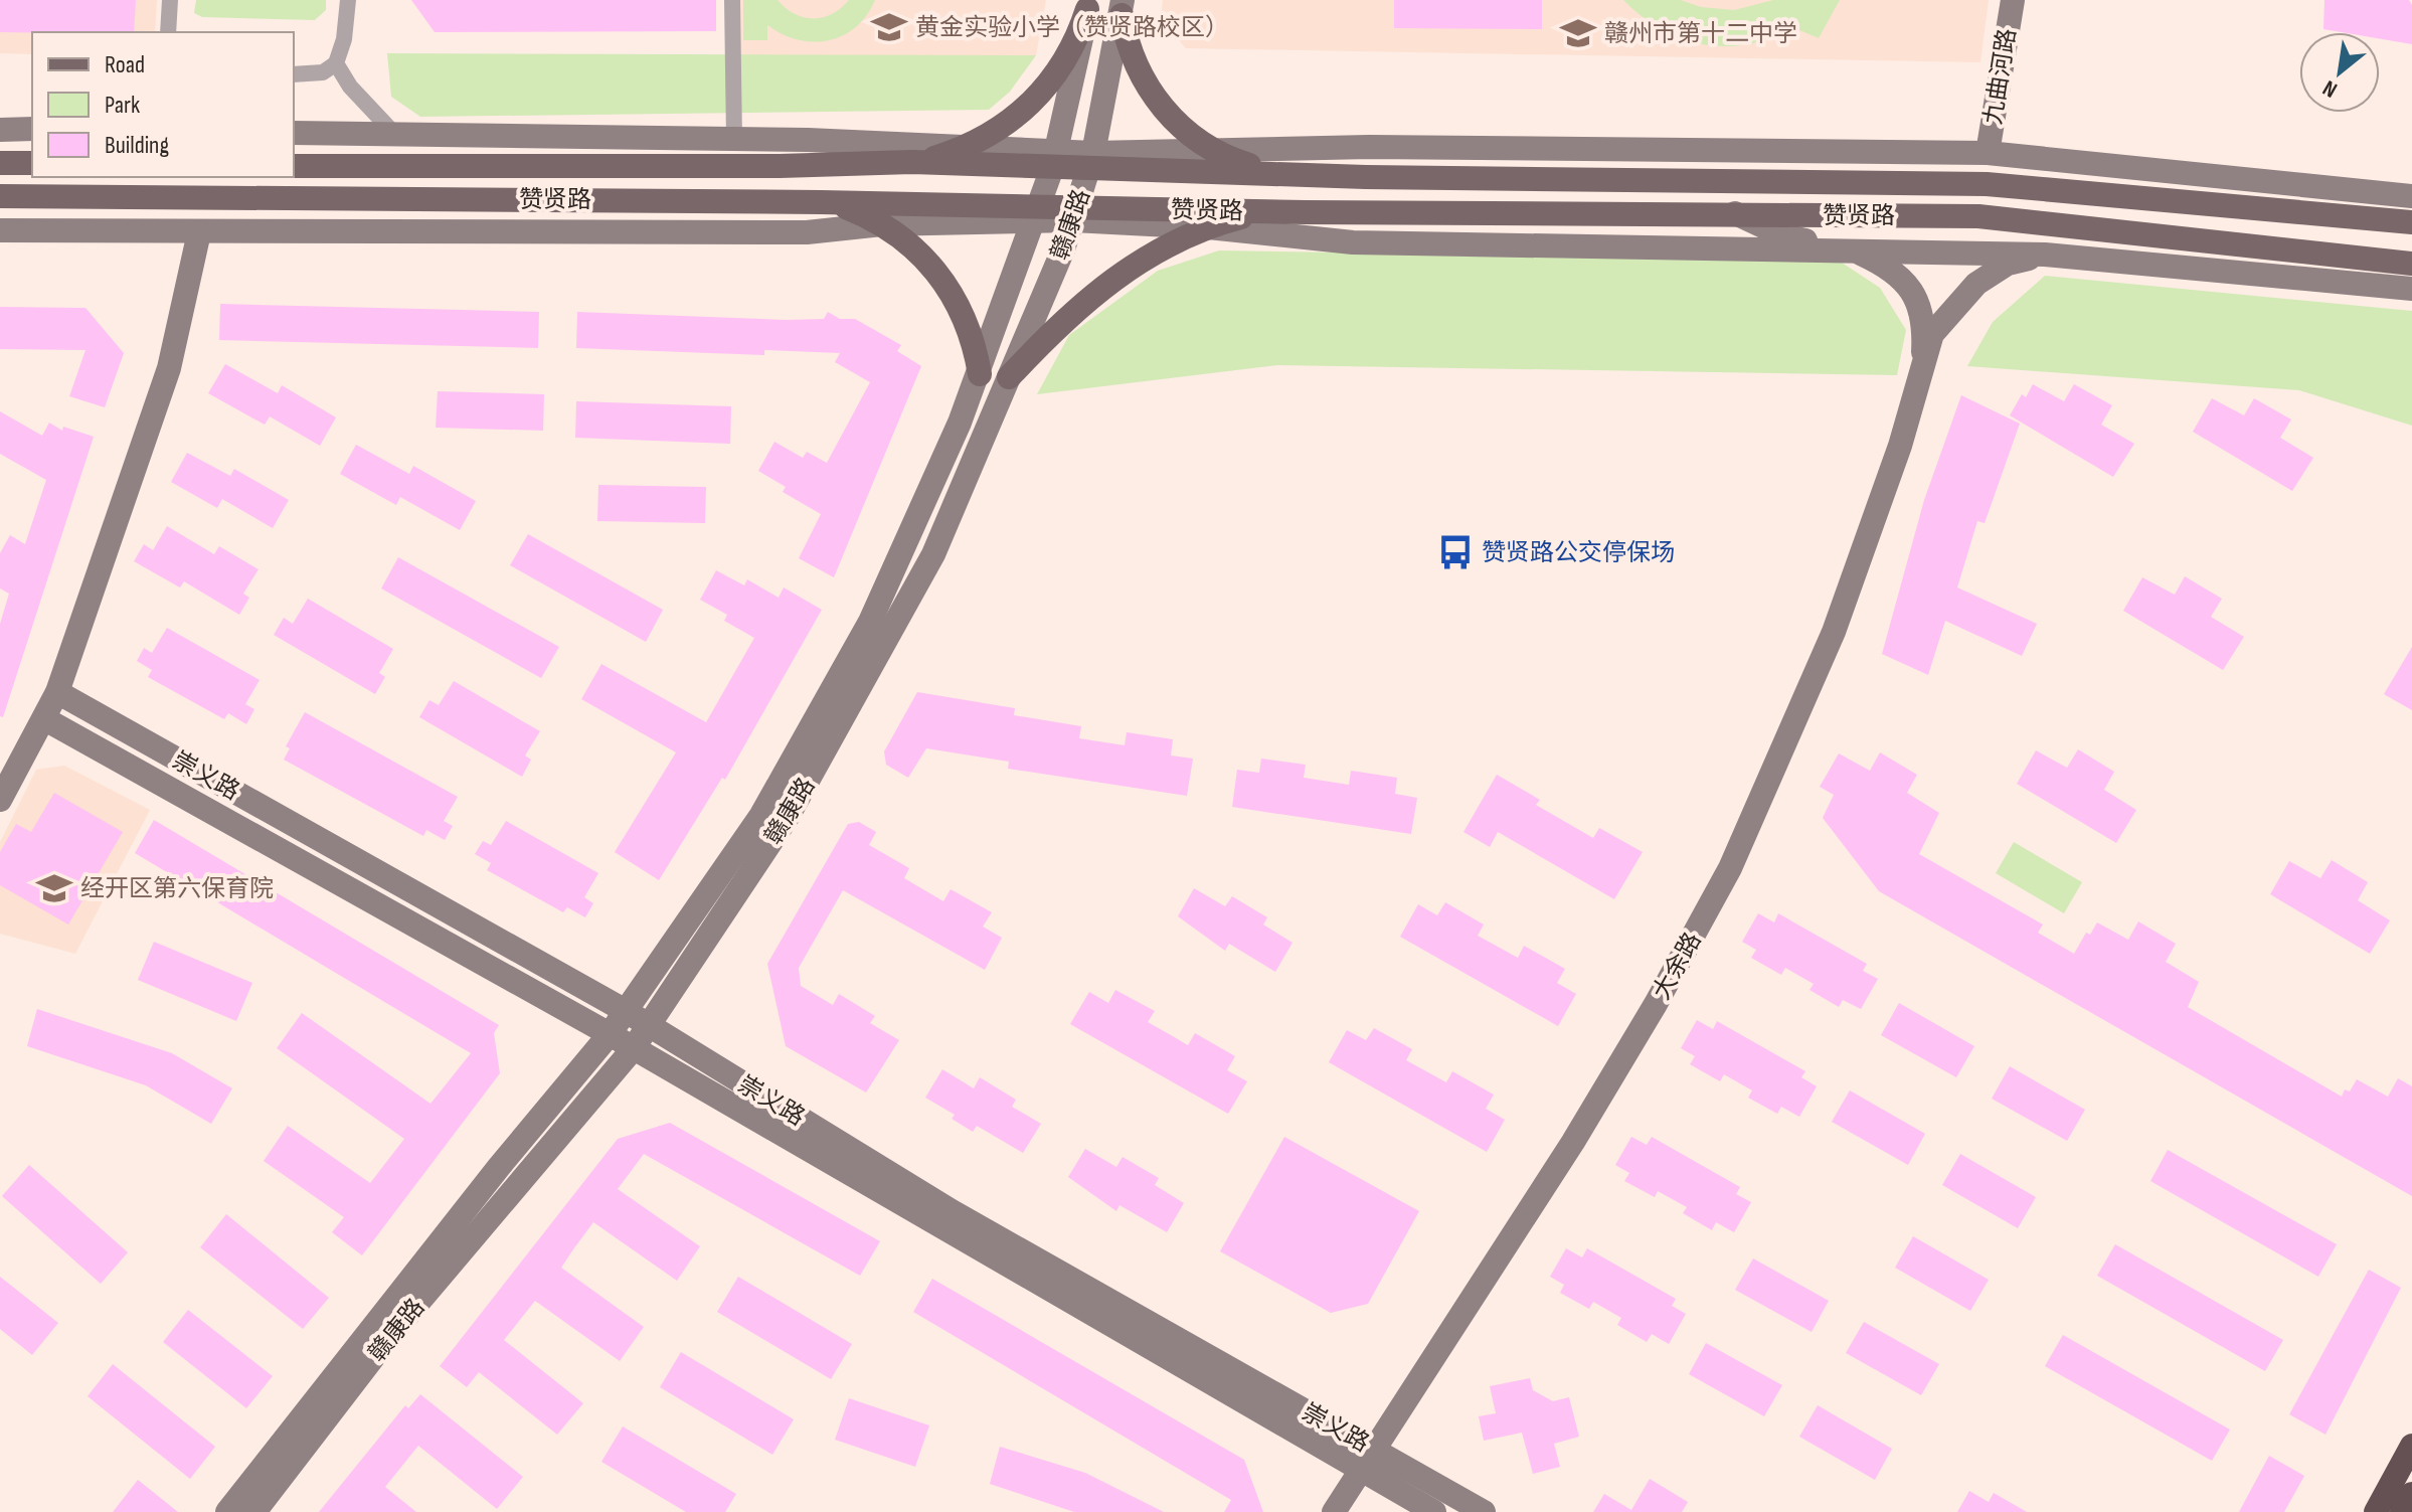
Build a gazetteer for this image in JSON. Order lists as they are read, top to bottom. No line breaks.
{"streets":{"main road":["赞贤路"],"street":["九曲河路","赣康路","崇义路","大余路"]},"crossings":[["赞贤路","赣康路"],["赣康路","崇义路"],["崇义路","大余路"]],"places":{"school or university":["黄金实验小学（赞贤路校区）","赣州市第十二中学","经开区第六保育院"],"bus stop":["赞贤路公交停保场"]},"legend":["Road","Park","Building"],"north":"bottom left"}
